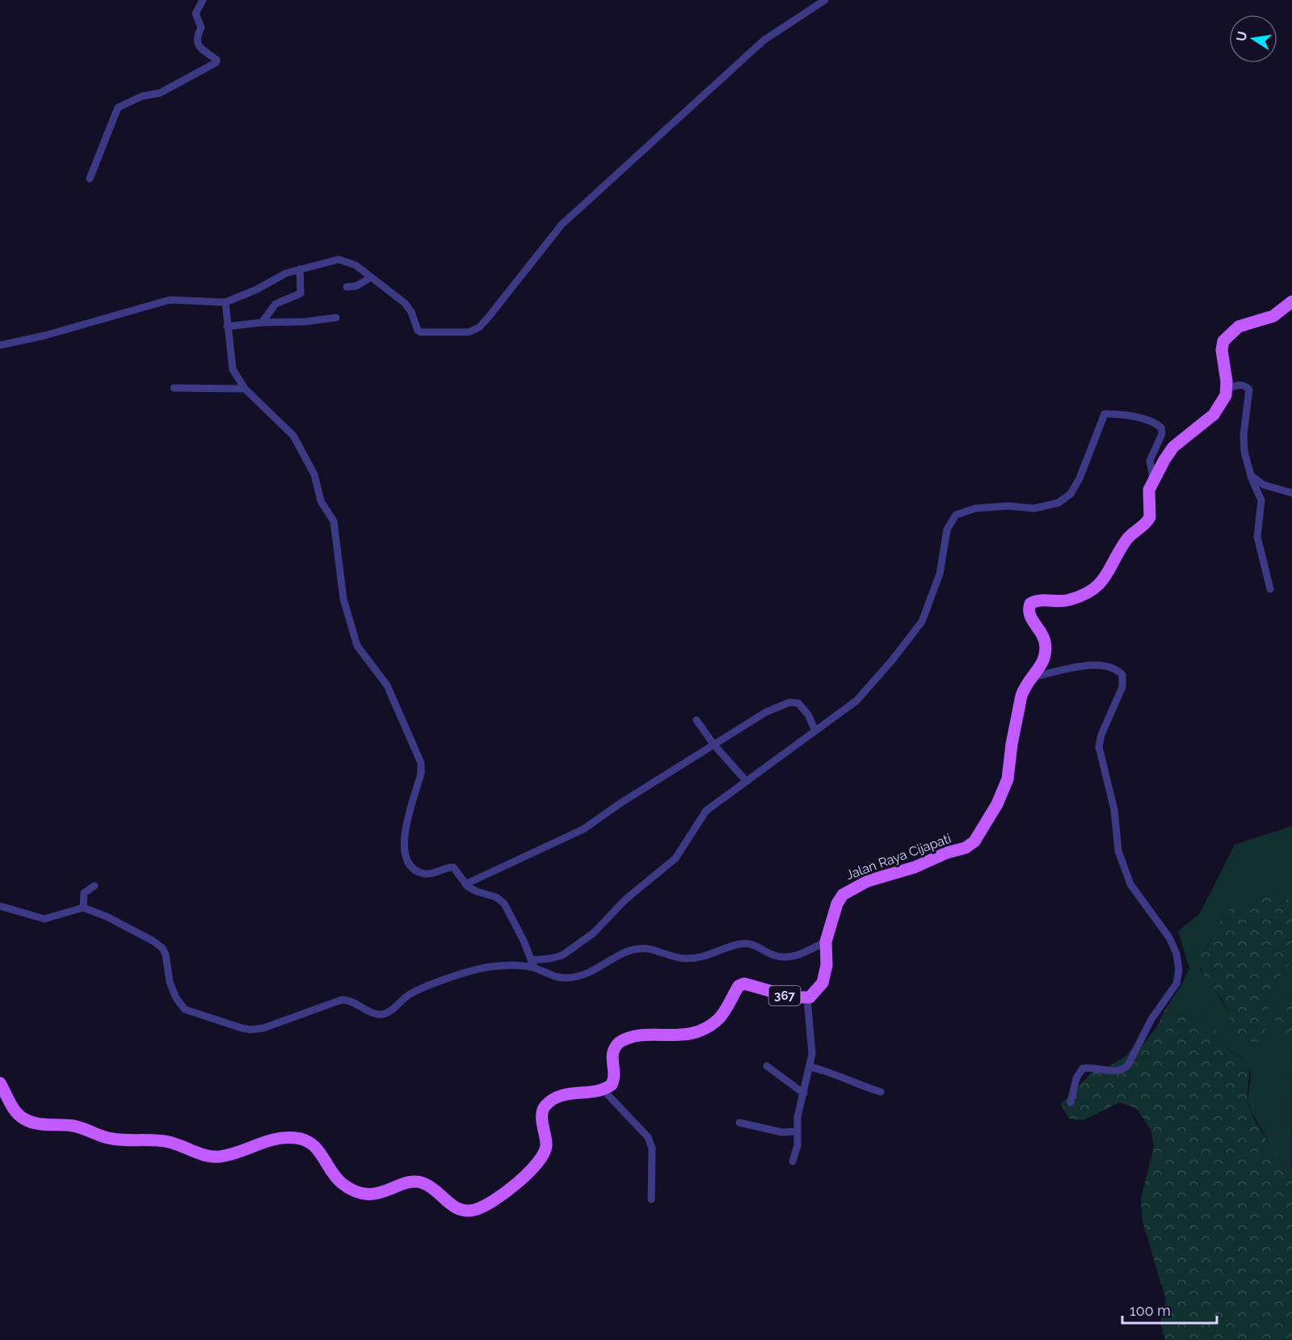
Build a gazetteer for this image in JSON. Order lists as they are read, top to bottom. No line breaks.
{"streets":{"main road":["Jalan Raya Cijapati","367"]},"crossings":[["Jalan Raya Cijapati","367"]],"scale_bar":"100 m","north":"left"}
